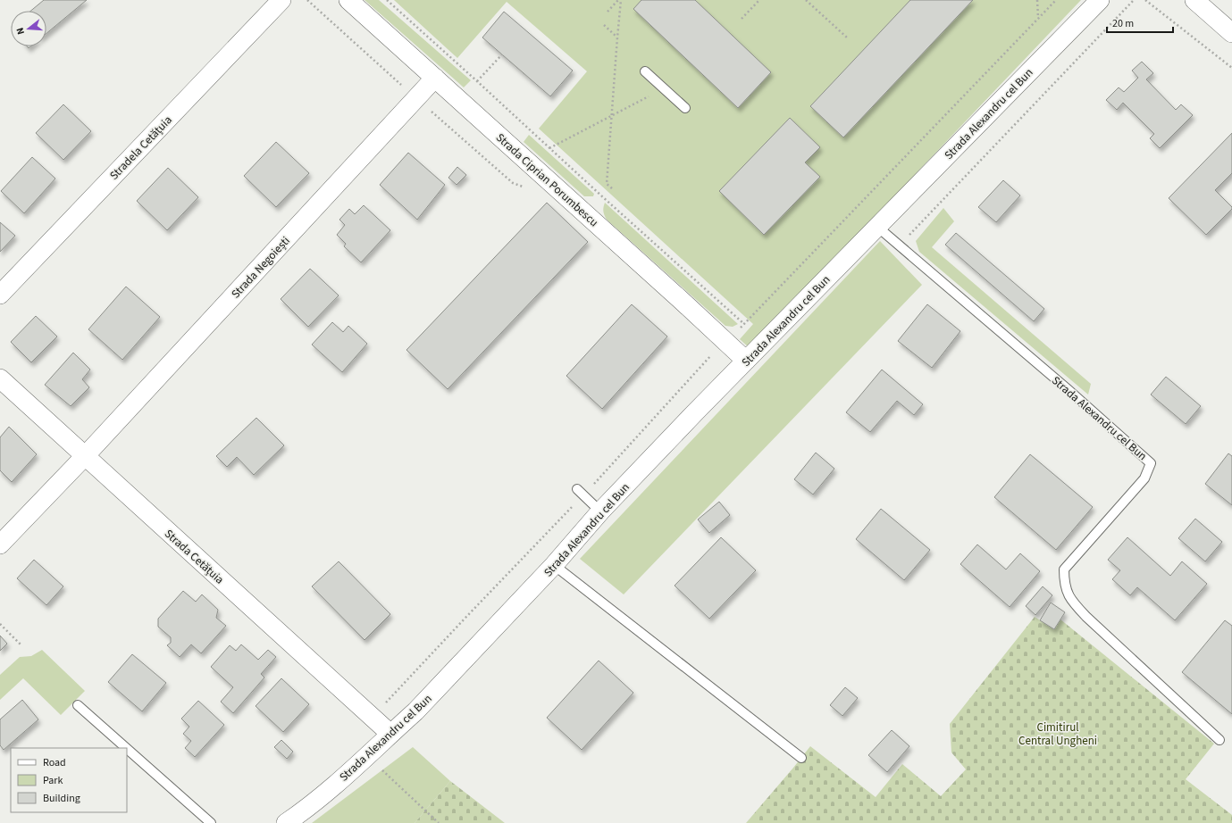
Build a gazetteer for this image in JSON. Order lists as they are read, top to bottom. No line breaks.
{"streets":{"street":["Strada Alexandru cel Bun","Stradela Cetățuia","Strada Ciprian Porumbescu","Strada Negoiești","Strada Cetățuia"]},"crossings":[["Strada Alexandru cel Bun","Strada Ciprian Porumbescu"],["Strada Alexandru cel Bun","Strada Cetățuia"],["Strada Ciprian Porumbescu","Strada Negoiești"],["Strada Negoiești","Strada Cetățuia"]],"parks":["Cimitirul Central Ungheni"],"legend":["Road","Park","Building"],"scale_bar":"20 m","north":"left"}
